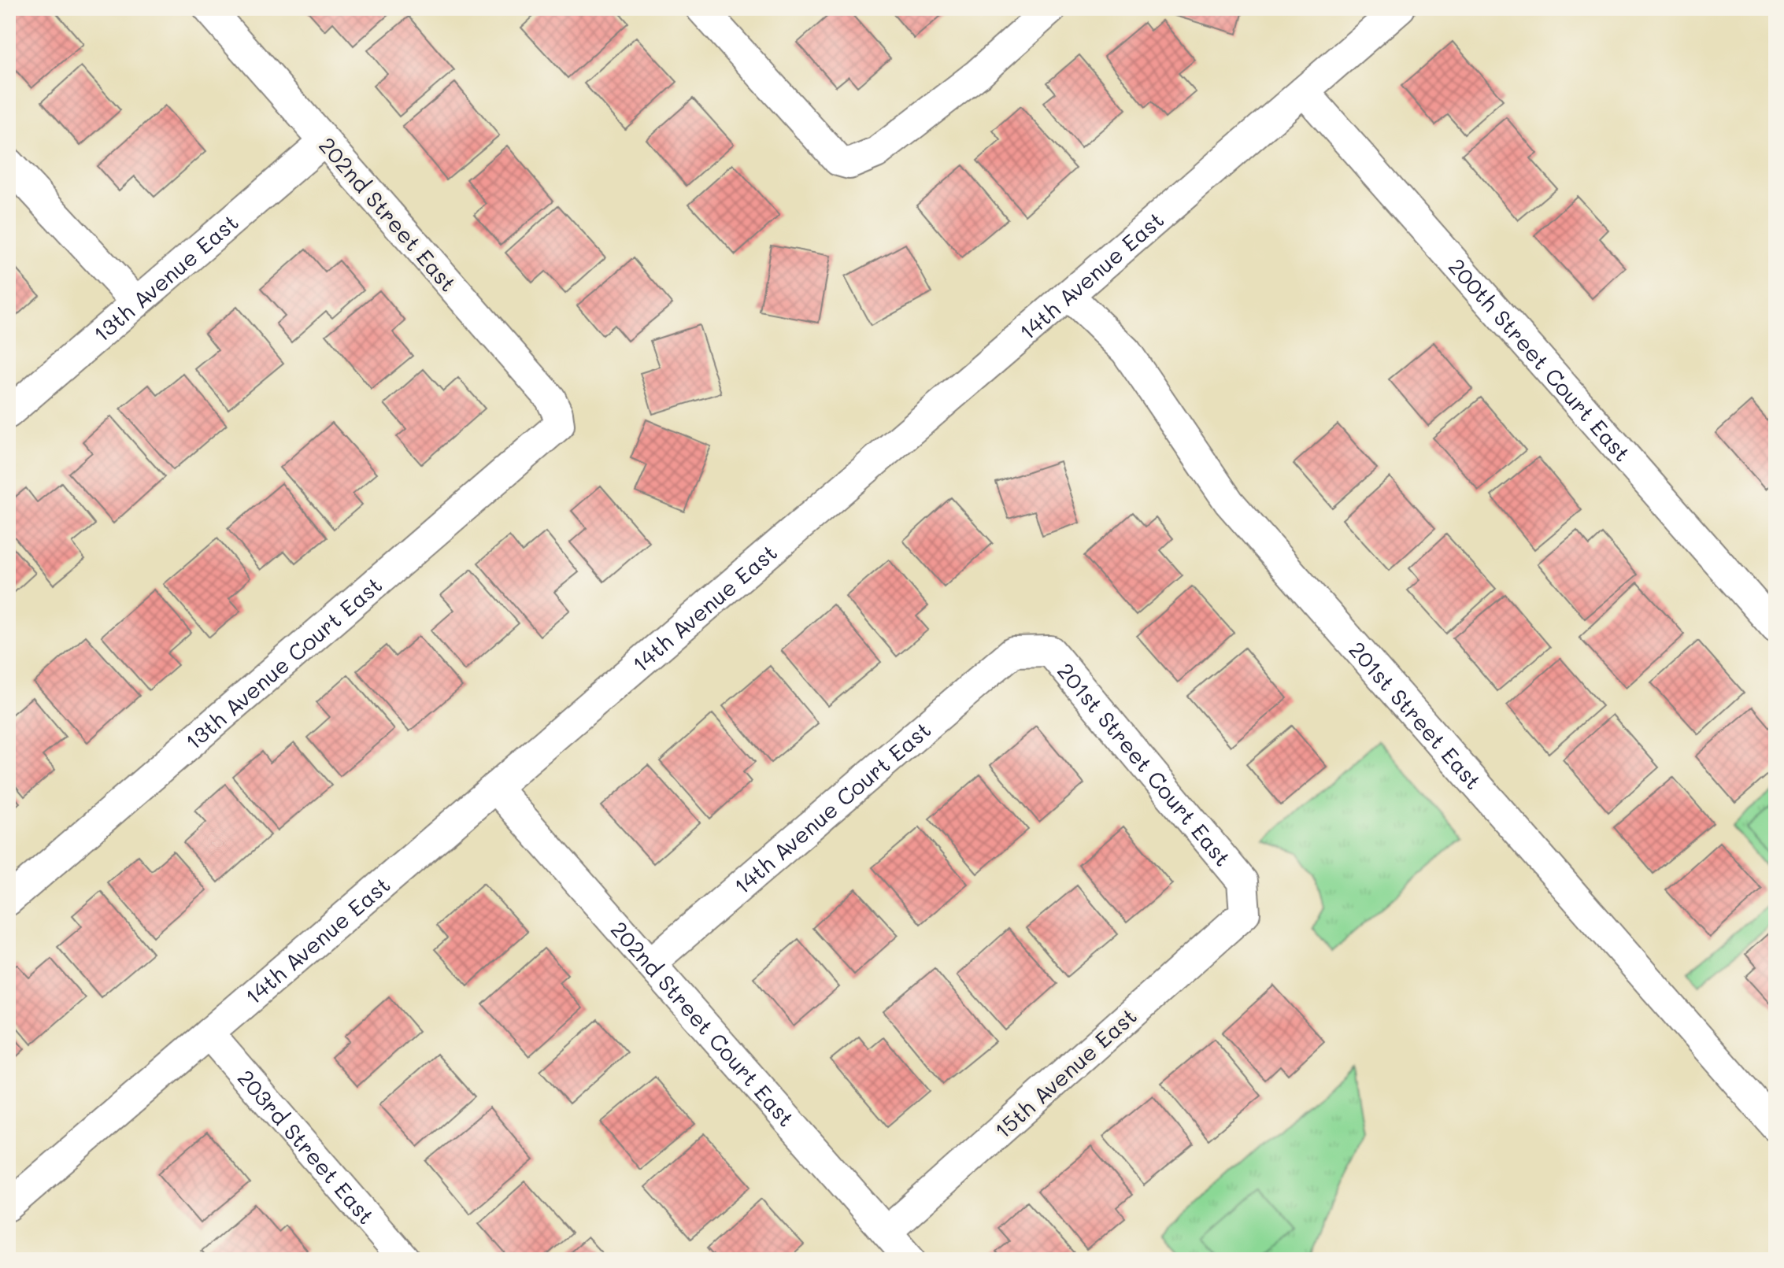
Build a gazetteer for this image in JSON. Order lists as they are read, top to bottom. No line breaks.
{"streets":{"street":["202nd Street East","14th Avenue East","13th Avenue East","200th Street Court East","13th Avenue Court East","201st Street East","201st Street Court East","14th Avenue Court East","202nd Street Court East","15th Avenue East","203rd Street East"]},"crossings":[["202nd Street East","13th Avenue East"],["202nd Street East","13th Avenue Court East"],["14th Avenue East","200th Street Court East"],["14th Avenue East","201st Street East"],["14th Avenue East","202nd Street Court East"],["14th Avenue East","203rd Street East"],["201st Street Court East","14th Avenue Court East"],["201st Street Court East","15th Avenue East"],["14th Avenue Court East","202nd Street Court East"],["202nd Street Court East","15th Avenue East"]]}
